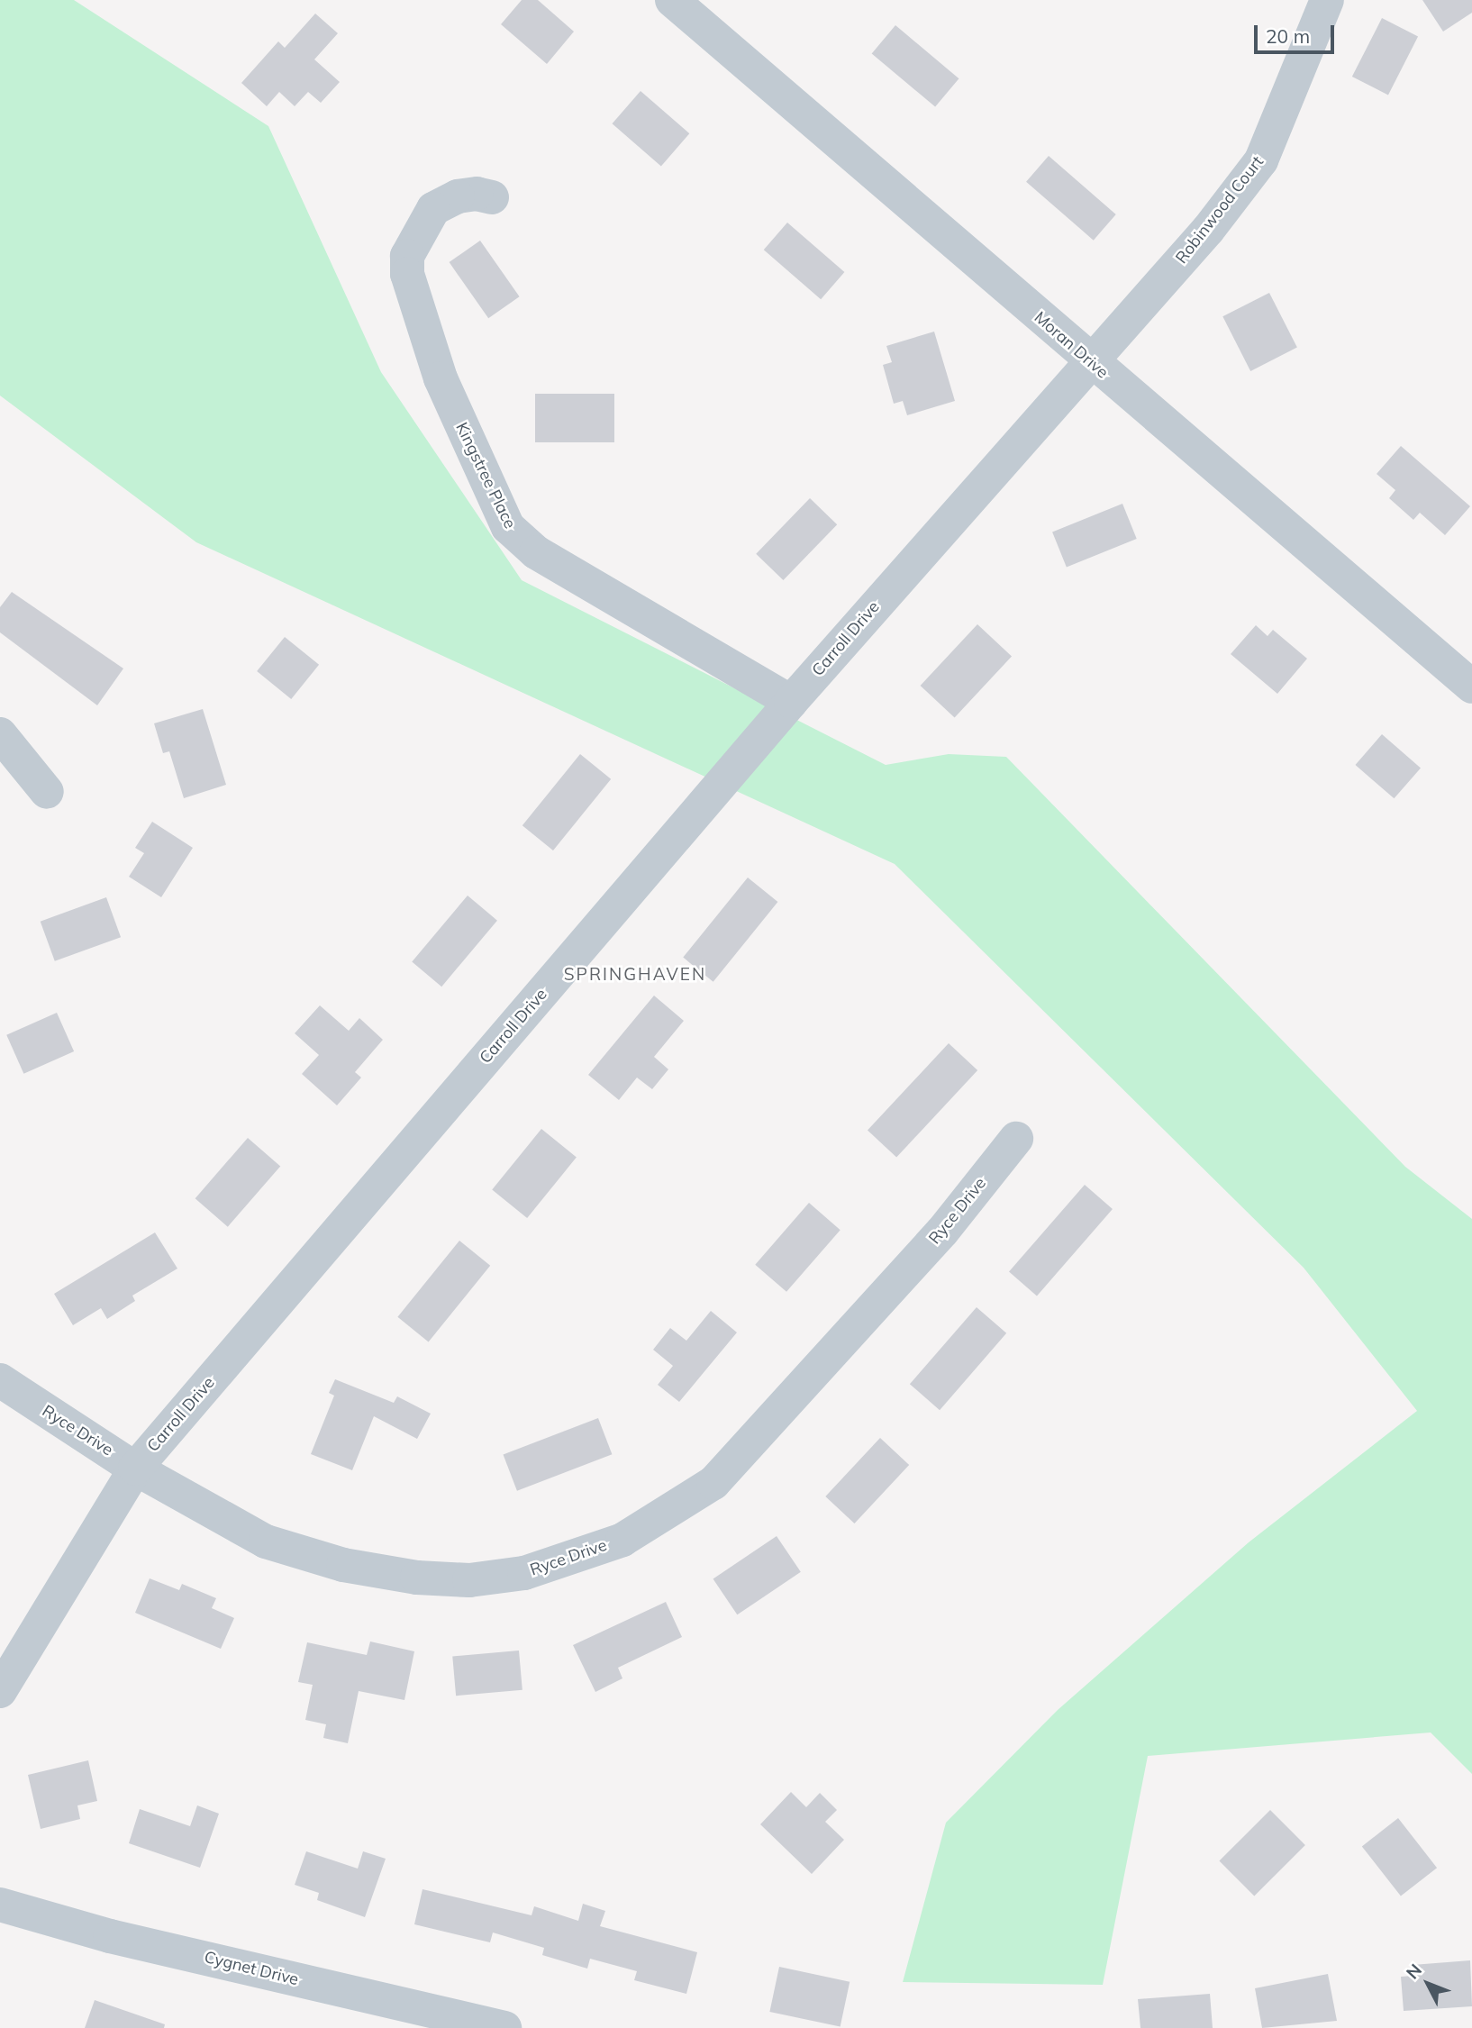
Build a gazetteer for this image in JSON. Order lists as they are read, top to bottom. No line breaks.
{"streets":{"street":["Robinwood Court","Moran Drive","Kingstree Place","Carroll Drive","Ryce Drive","Cygnet Drive"]},"crossings":[["Robinwood Court","Moran Drive"],["Robinwood Court","Carroll Drive"],["Moran Drive","Carroll Drive"],["Kingstree Place","Carroll Drive"],["Carroll Drive","Ryce Drive"]],"districts":["SPRINGHAVEN"],"scale_bar":"20 m","north":"top left"}
